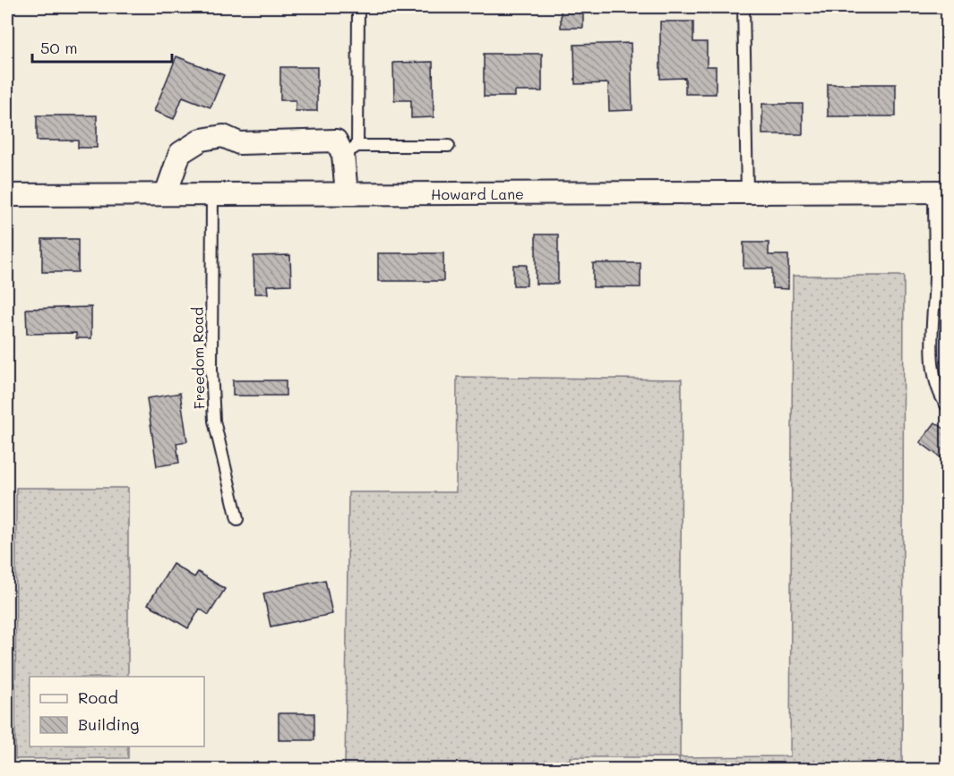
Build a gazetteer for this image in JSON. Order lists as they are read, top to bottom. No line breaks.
{"streets":{"street":["Howard Lane"],"lane":["Freedom Road"]},"crossings":[["Howard Lane","Freedom Road"]],"legend":["Road","Building"],"scale_bar":"50 m"}
